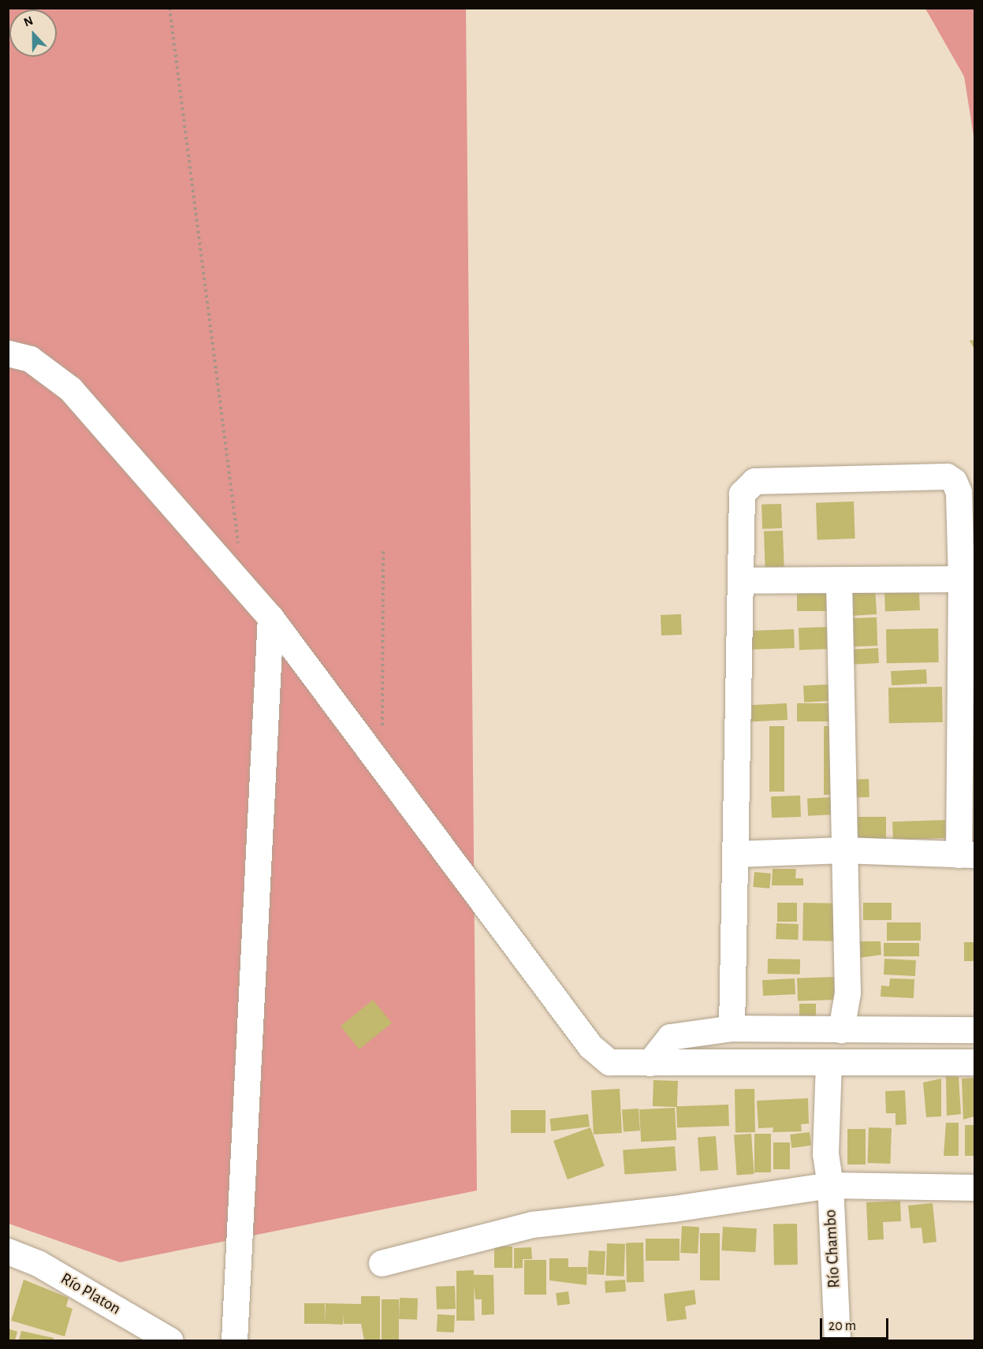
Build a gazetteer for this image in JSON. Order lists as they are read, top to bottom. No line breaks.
{"streets":{"street":["Río Chambo","Río Platon"]},"scale_bar":"20 m","north":"top"}
